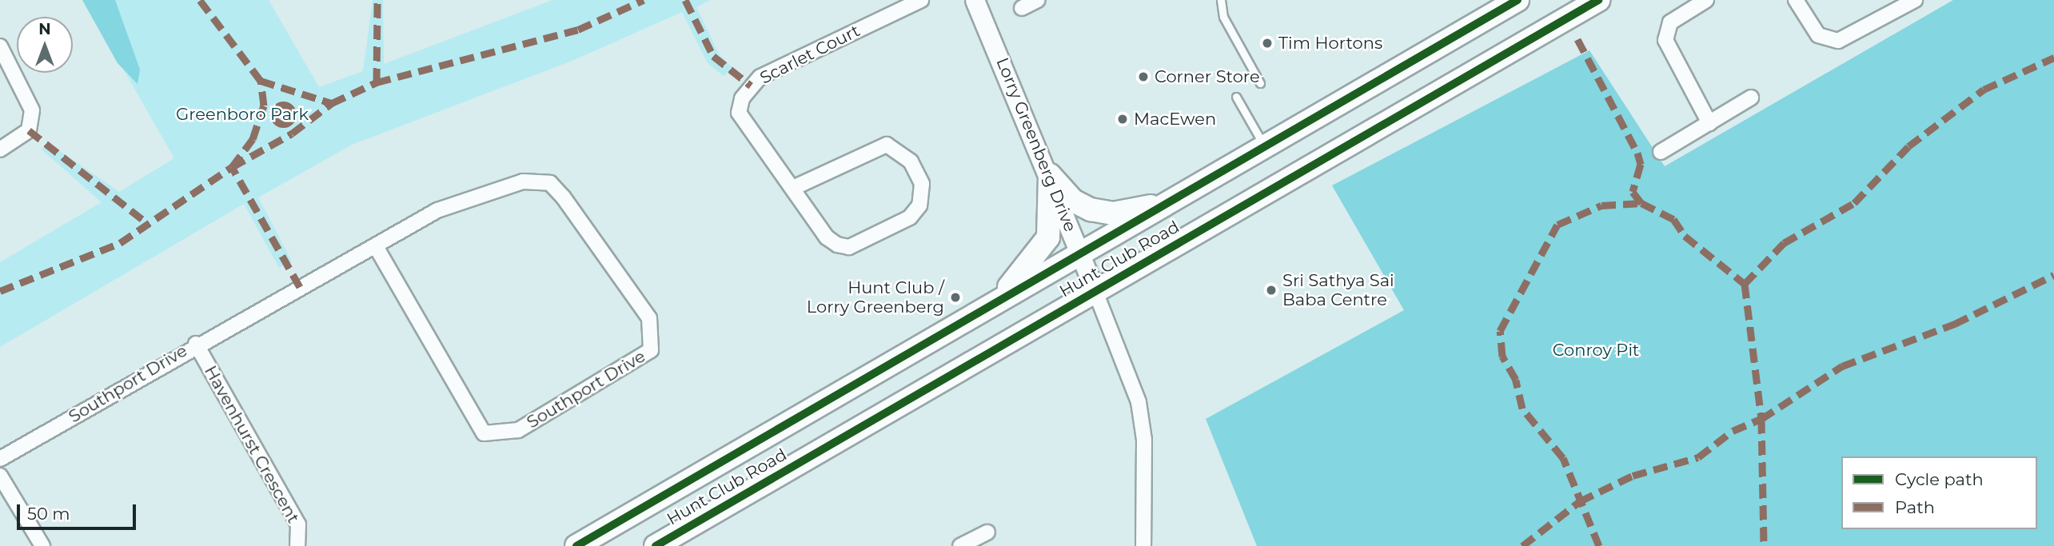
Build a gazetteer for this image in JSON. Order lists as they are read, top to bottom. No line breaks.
{"streets":{"main road":["Hunt Club Road"],"street":["Scarlet Court","Lorry Greenberg Drive","Southport Drive","Havenhurst Crescent"]},"crossings":[["Lorry Greenberg Drive","Hunt Club Road"],["Southport Drive","Havenhurst Crescent"]],"parks":["Greenboro Park","Conroy Pit"],"places":["Tim Hortons","Corner Store","MacEwen","Sri Sathya Sai Baba Centre","Hunt Club / Lorry Greenberg"],"legend":["Cycle path","Path"],"scale_bar":"50 m","north":"top"}
